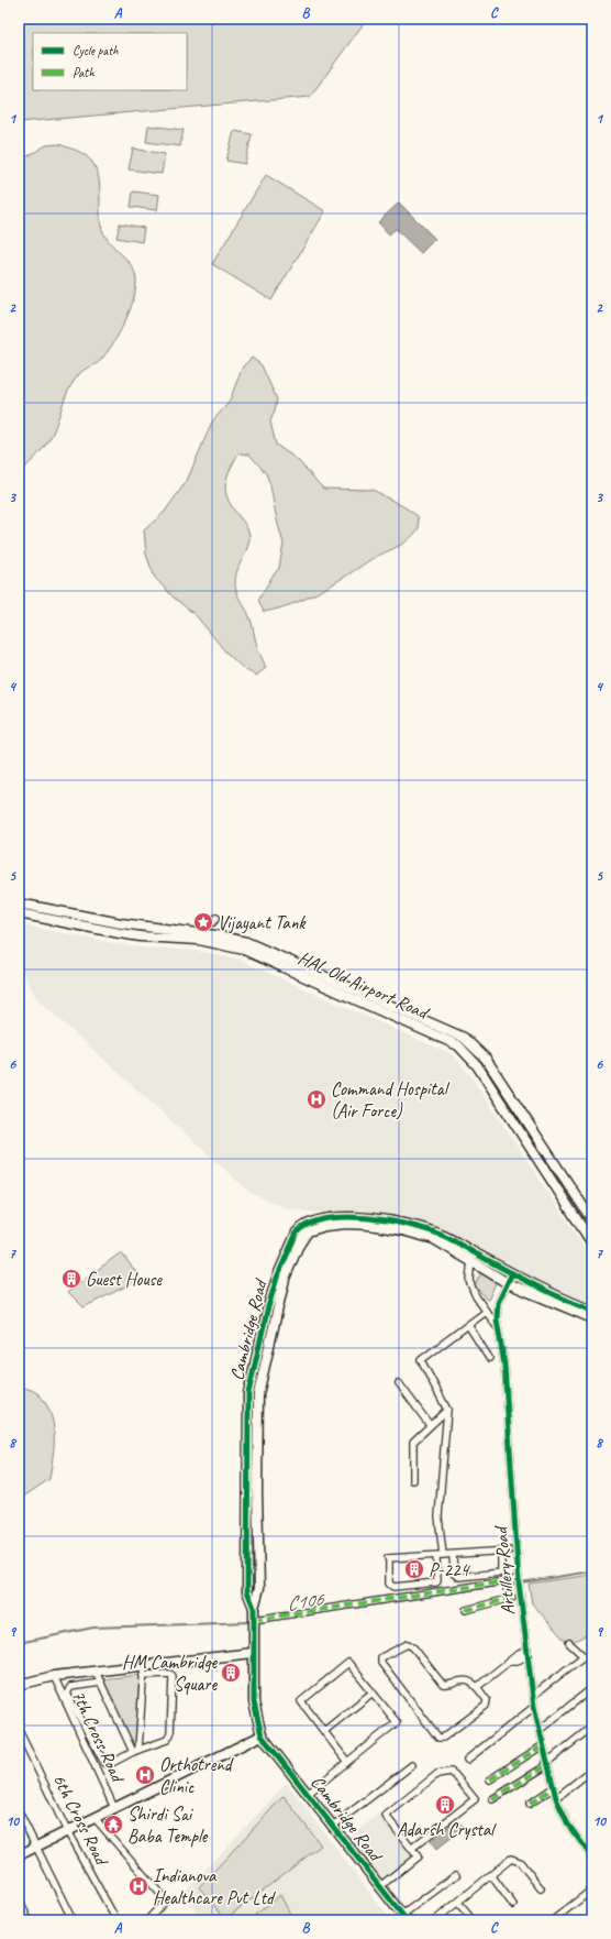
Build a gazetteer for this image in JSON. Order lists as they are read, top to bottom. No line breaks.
{"streets":{"street":["HAL Old Airport Road","Cambridge Road","Artillery Road","7th Cross Road","6th Cross Road"]},"crossings":[["Cambridge Road","Artillery Road"]],"water":["C106"],"places":{"place":["Vijayant Tank"],"hospital":["Command Hospital (Air Force)","Orthotrend Clinic","Indianova Healthcare Pvt Ltd"],"building":["Guest House","P-224","HM Cambridge Square","Adarsh Crystal"],"temple":["Shirdi Sai Baba Temple"]},"legend":["Cycle path","Path"],"grid":{"columns":["A","B","C"],"rows":["1","2","3","4","5","6","7","8","9","10"]}}
